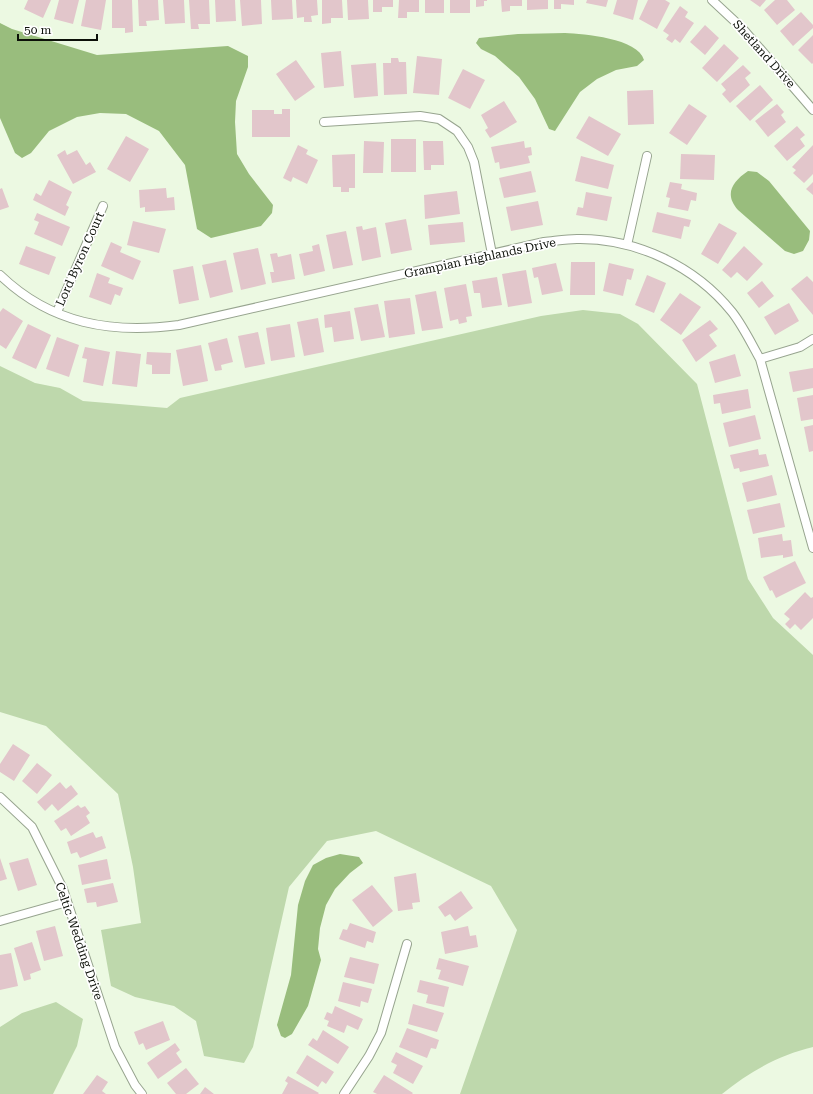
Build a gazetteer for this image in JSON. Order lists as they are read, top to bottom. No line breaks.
{"streets":{"street":["Shetland Drive","Grampian Highlands Drive","Lord Byron Court","Celtic Wedding Drive"]},"crossings":[["Grampian Highlands Drive","Lord Byron Court"]],"scale_bar":"50 m"}
